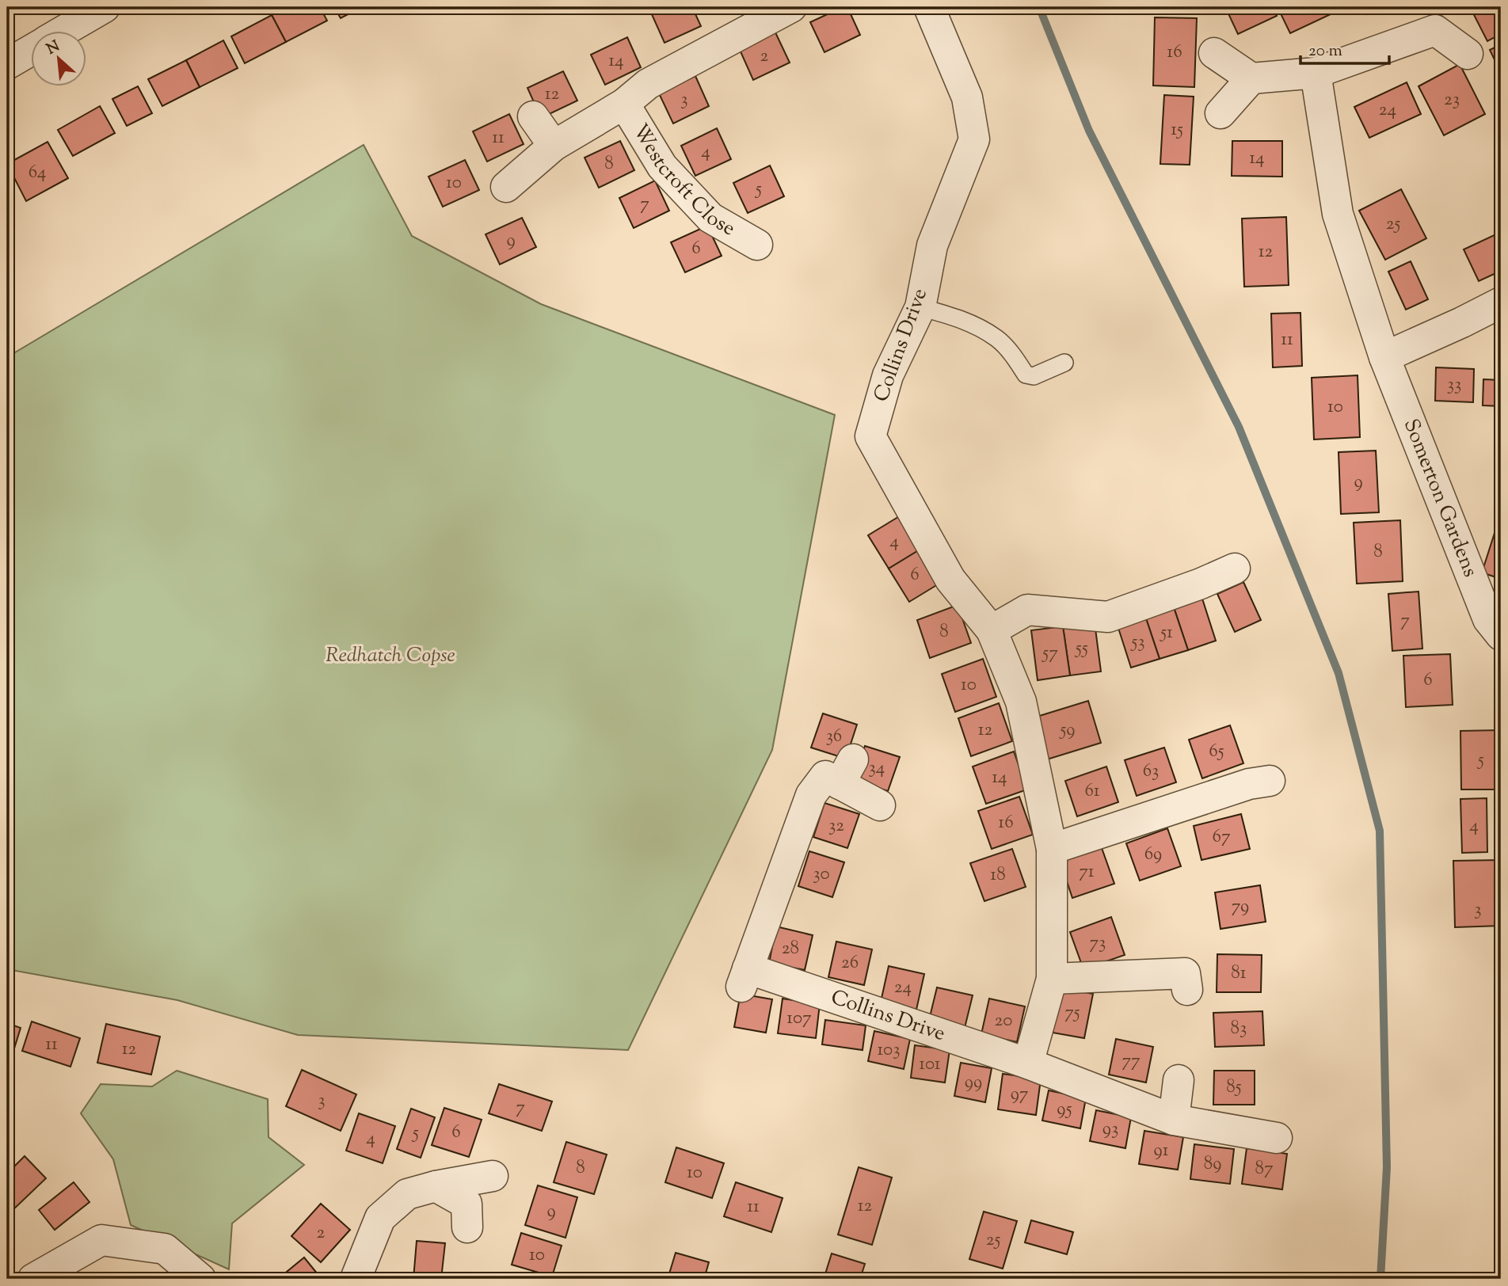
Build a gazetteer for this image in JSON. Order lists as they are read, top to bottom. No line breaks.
{"streets":{"street":["Westcroft Close","Collins Drive","Somerton Gardens"]},"parks":["Redhatch Copse"],"house_numbers":["16","2","14","12","3","23","24","15","11","4","14","8","64","10","5","7","25","9","6","12","11","33","10","9","4","8","6","7","8","51","53","55","57","6","10","12","59","36","65","5","34","63","14","61","16","32","4","67","69","71","30","18","79","3","73","28","26","81","24","75","107","20","83","11","12","103","77","101","99","85","97","3","7","95","93","6","5","4","91","89","8","87","10","12","11","9","2","25","10"],"scale_bar":"20 m","north":"top left"}
